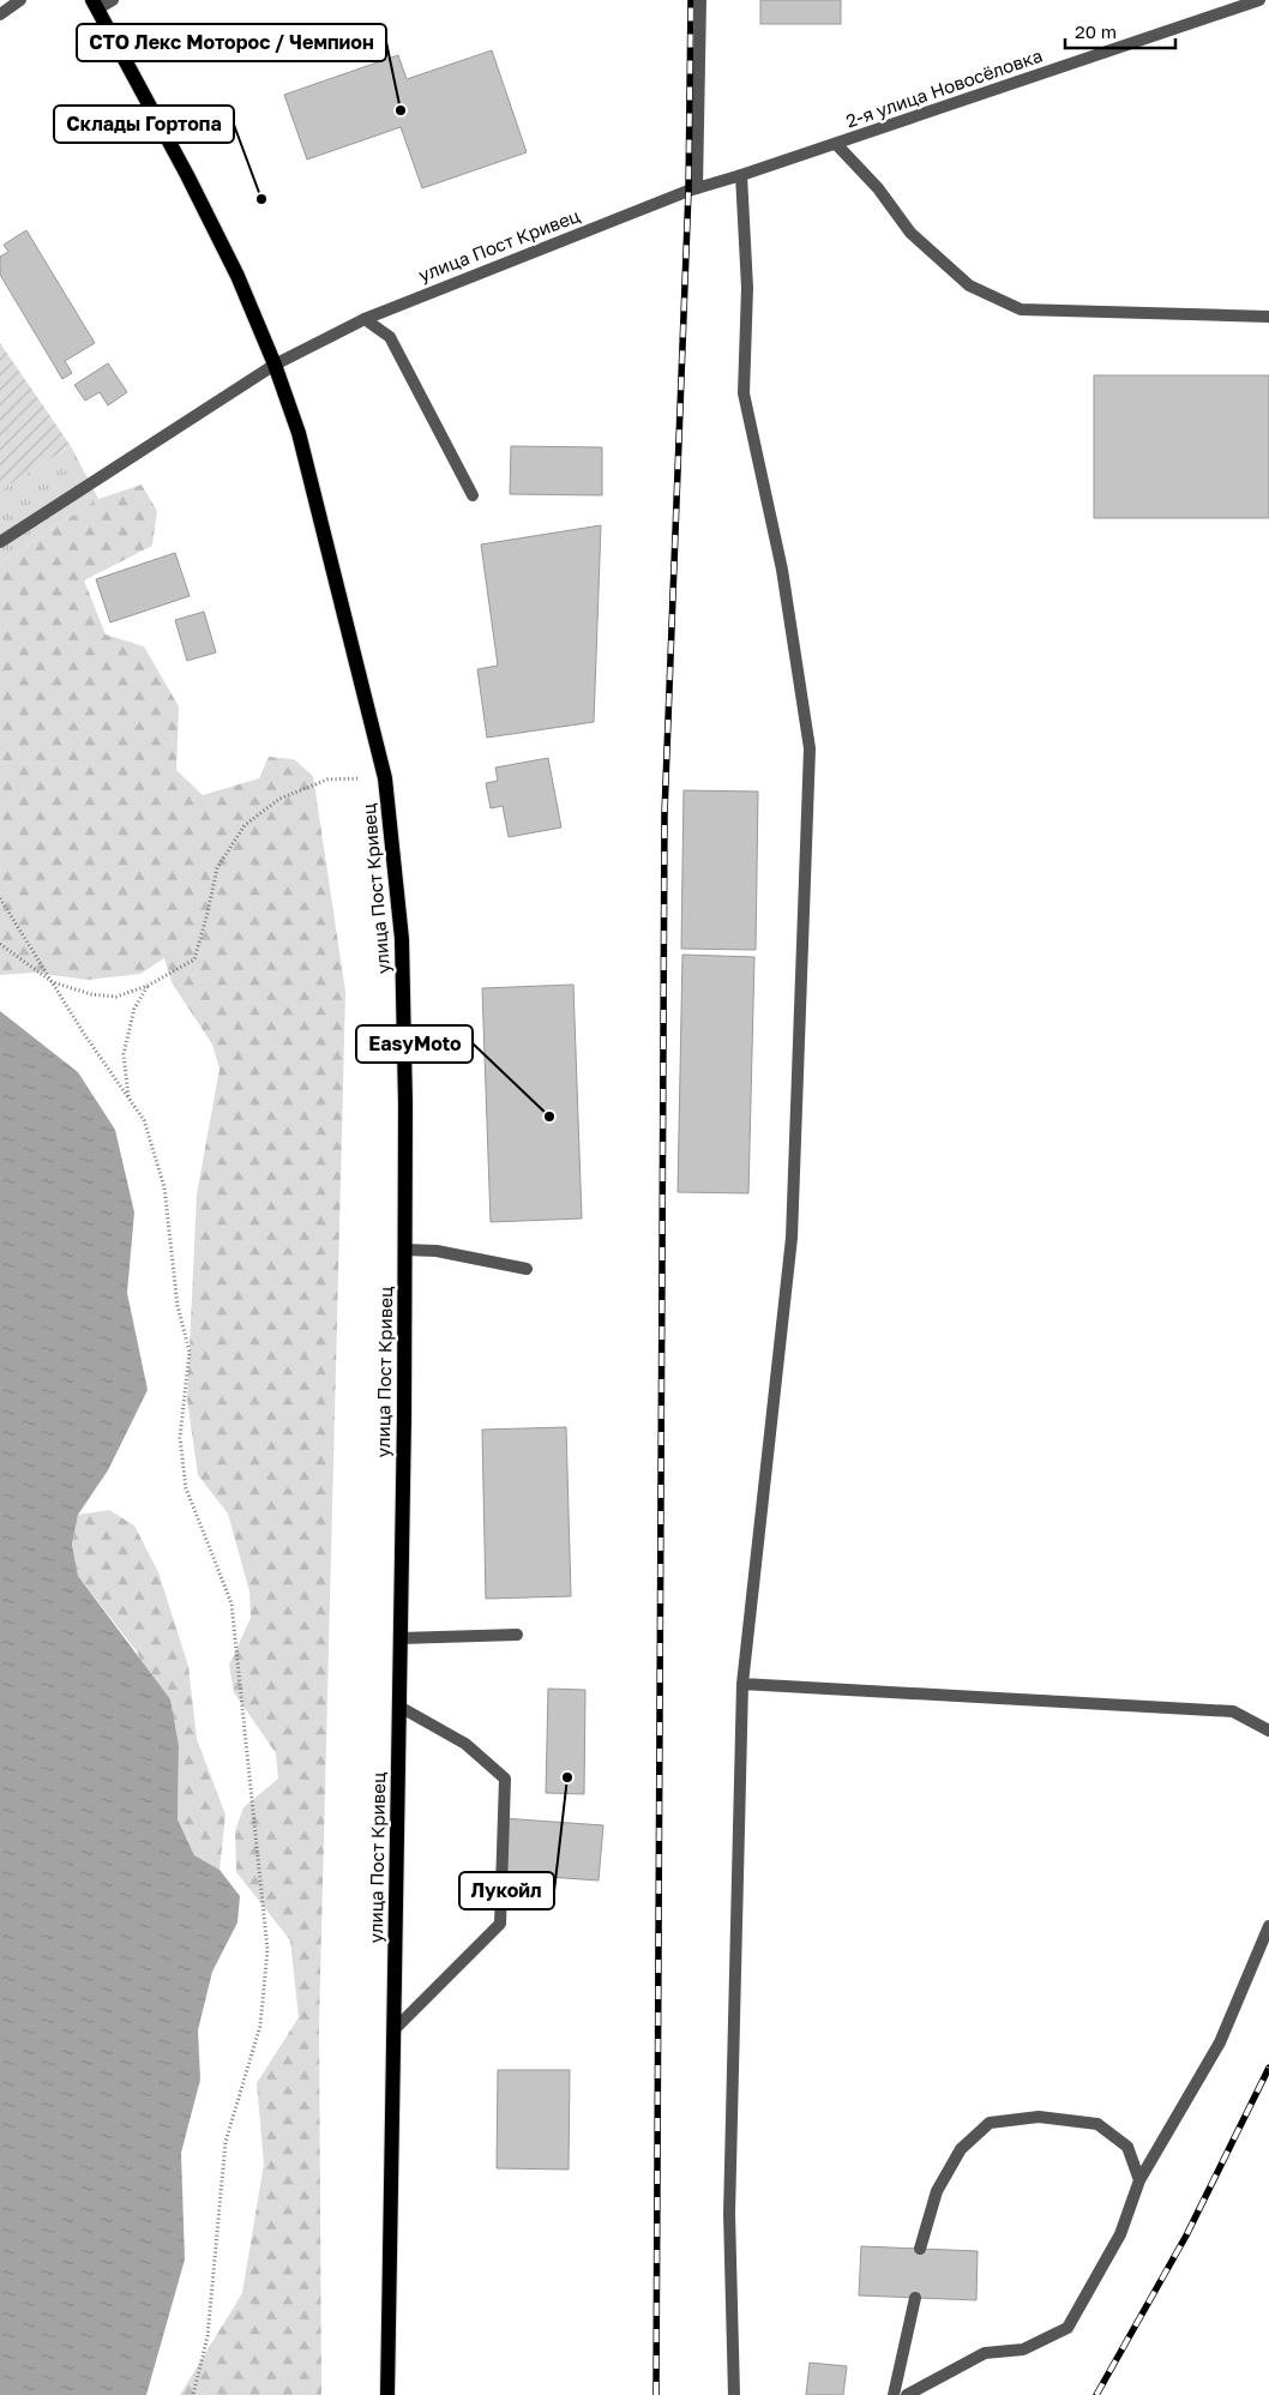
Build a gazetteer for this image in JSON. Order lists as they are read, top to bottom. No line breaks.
{"streets":{"main road":["улица Пост Кривец"],"street":["2-я улица Новосёловка"]},"crossings":[["2-я улица Новосёловка","улица Пост Кривец"]],"places":["СТО Лекс Моторос / Чемпион","Склады Гортопа","EasyMoto","Лукойл"],"scale_bar":"20 m"}
